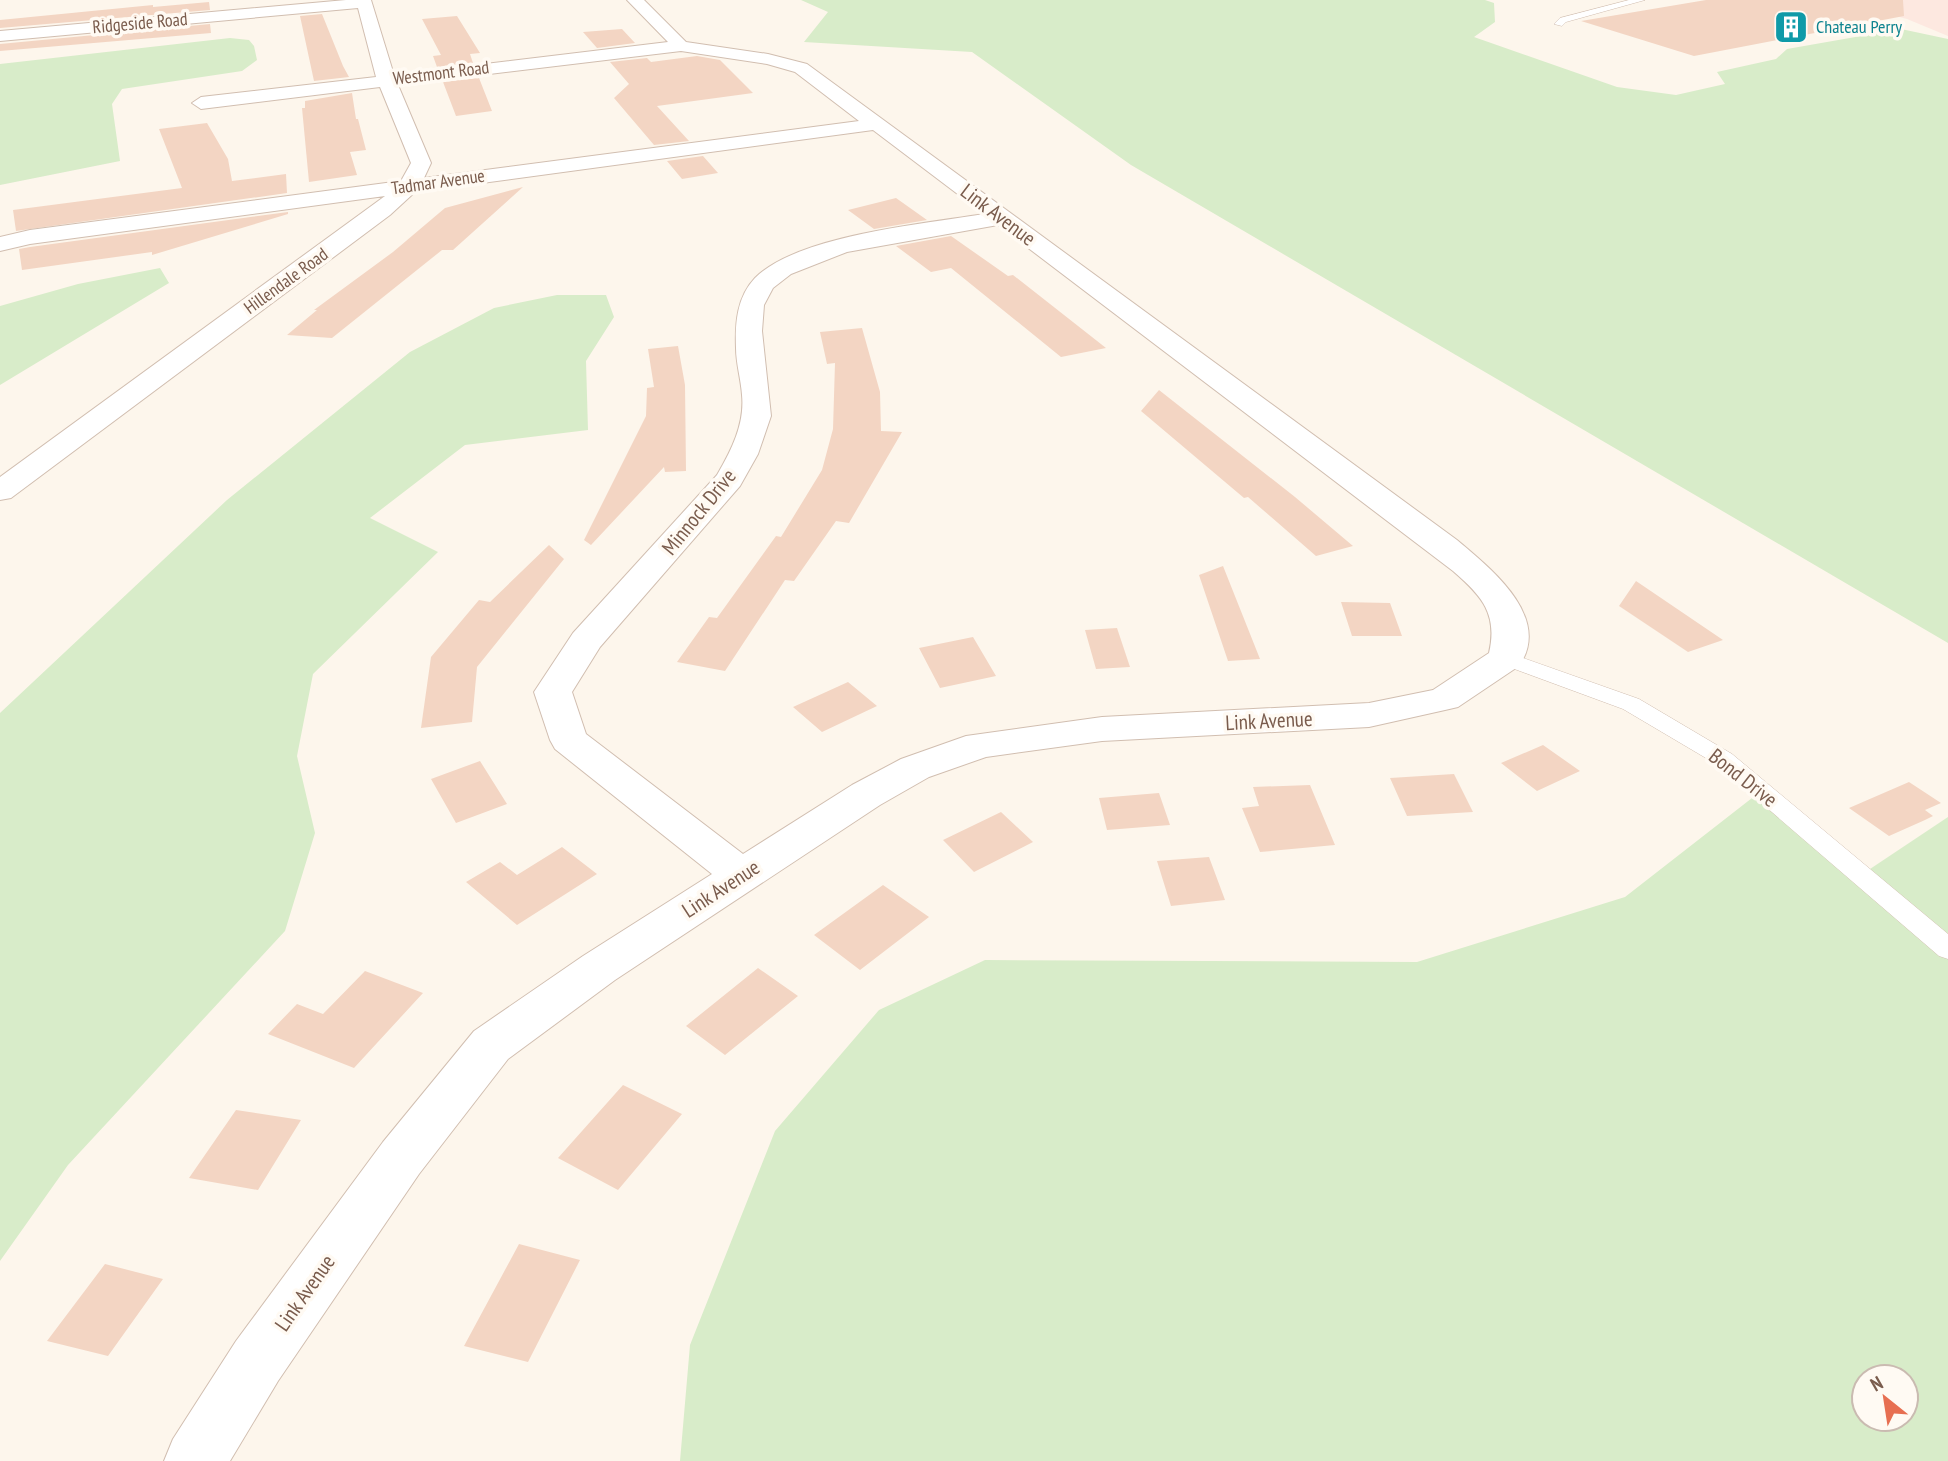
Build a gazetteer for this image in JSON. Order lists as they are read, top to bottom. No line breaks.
{"streets":{"street":["Ridgeside Road","Westmont Road","Tadmar Avenue","Link Avenue","Hillendale Road","Minnock Drive"],"lane":["Bond Drive"]},"crossings":[["Westmont Road","Link Avenue"],["Tadmar Avenue","Link Avenue"],["Tadmar Avenue","Hillendale Road"],["Link Avenue","Minnock Drive"],["Link Avenue","Bond Drive"]],"places":{"building":["Chateau Perry"]},"north":"top left"}
